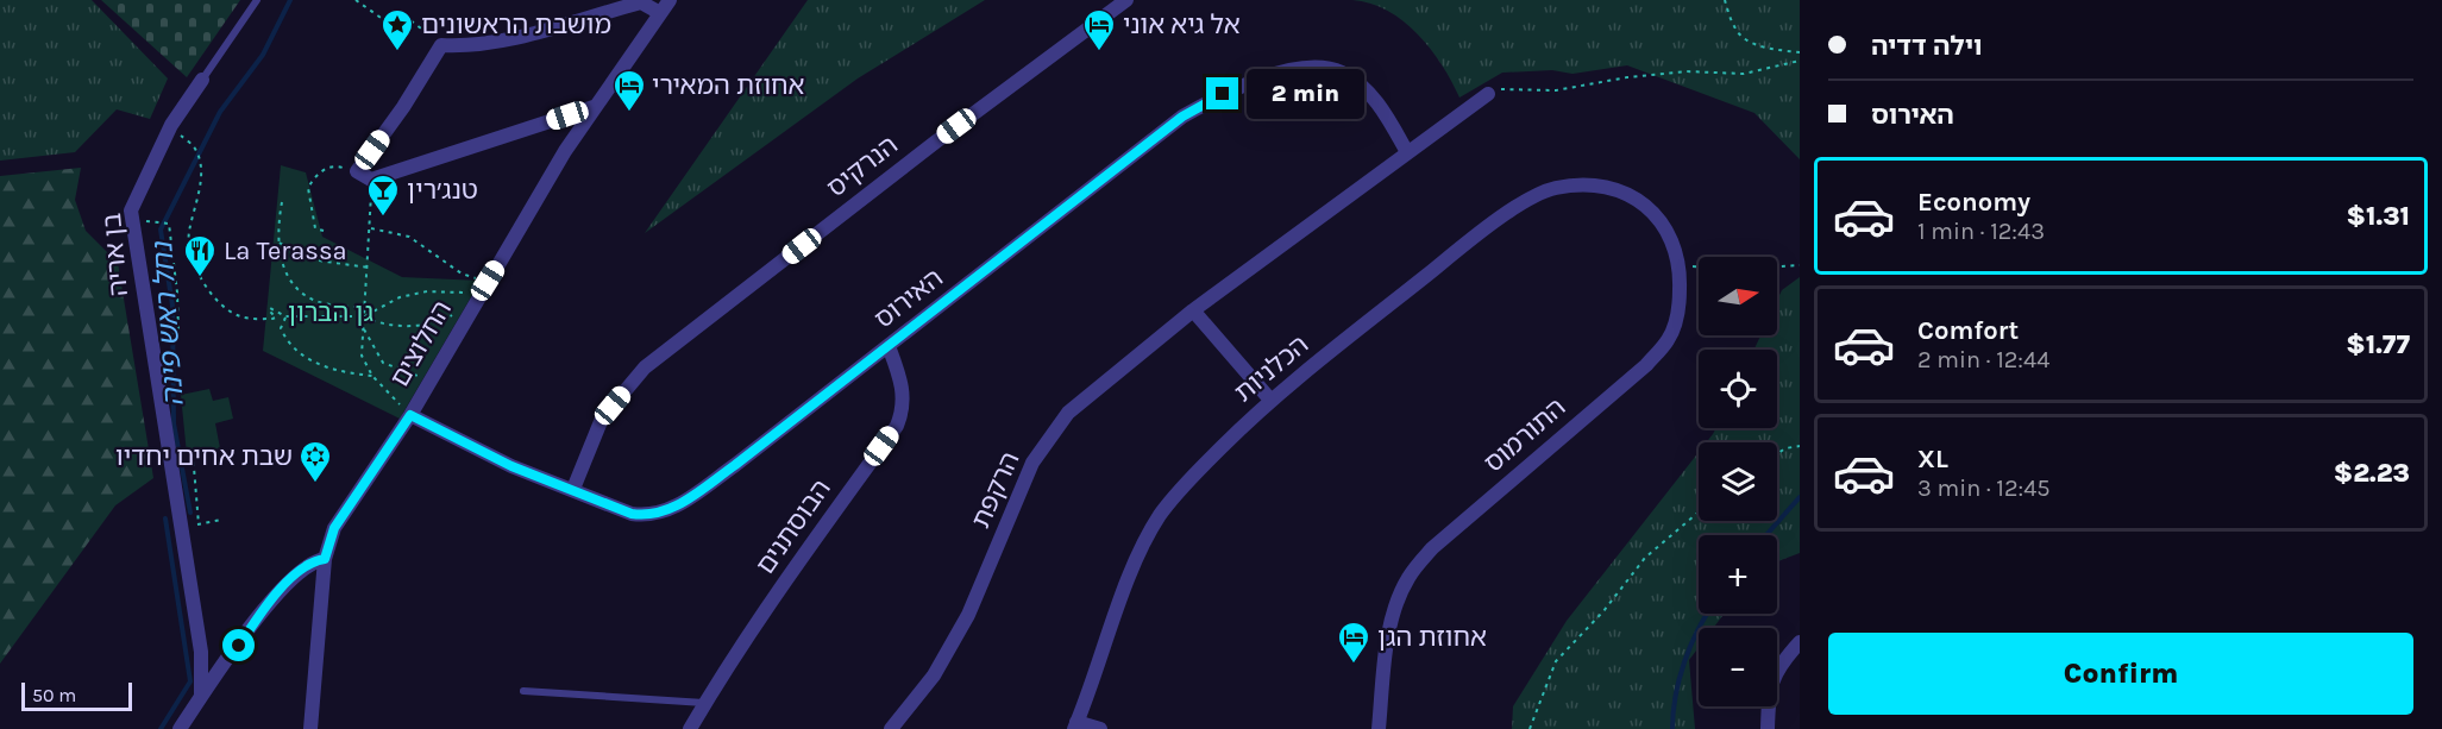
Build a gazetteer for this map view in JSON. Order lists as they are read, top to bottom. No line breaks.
{"streets":{"street":["הנרקיס","בן אריה","האירוס","החלוצים","הכלניות","התורמוס","הרקפת","הבוסתנים"]},"crossings":[["הנרקיס","האירוס"],["האירוס","החלוצים"],["האירוס","הרקפת"],["האירוס","הבוסתנים"],["הכלניות","התורמוס"]],"water":["נחל ראש פינה"],"parks":["גן הברון"],"places":{"place":["מושבת הראשונים"],"hotel":["אל גיא אוני","אחוזת המאירי","אחוזת הגן"],"bar":["טנג׳רין"],"restaurant":["La Terassa"],"synagogue":["שבת אחים יחדיו"]},"scale_bar":"50 m","north":"right","page":{"banner":["וילה דדיה","האירוס"],"bubble":"2 min","list":[{"name":"Economy","note":"1 min · 12:43","value":"$1.31"},{"name":"Comfort","note":"2 min · 12:44","value":"$1.77"},{"name":"XL","note":"3 min · 12:45","value":"$2.23"}],"map_buttons":["+","−"],"buttons":"Confirm","scale":"50 m"}}
